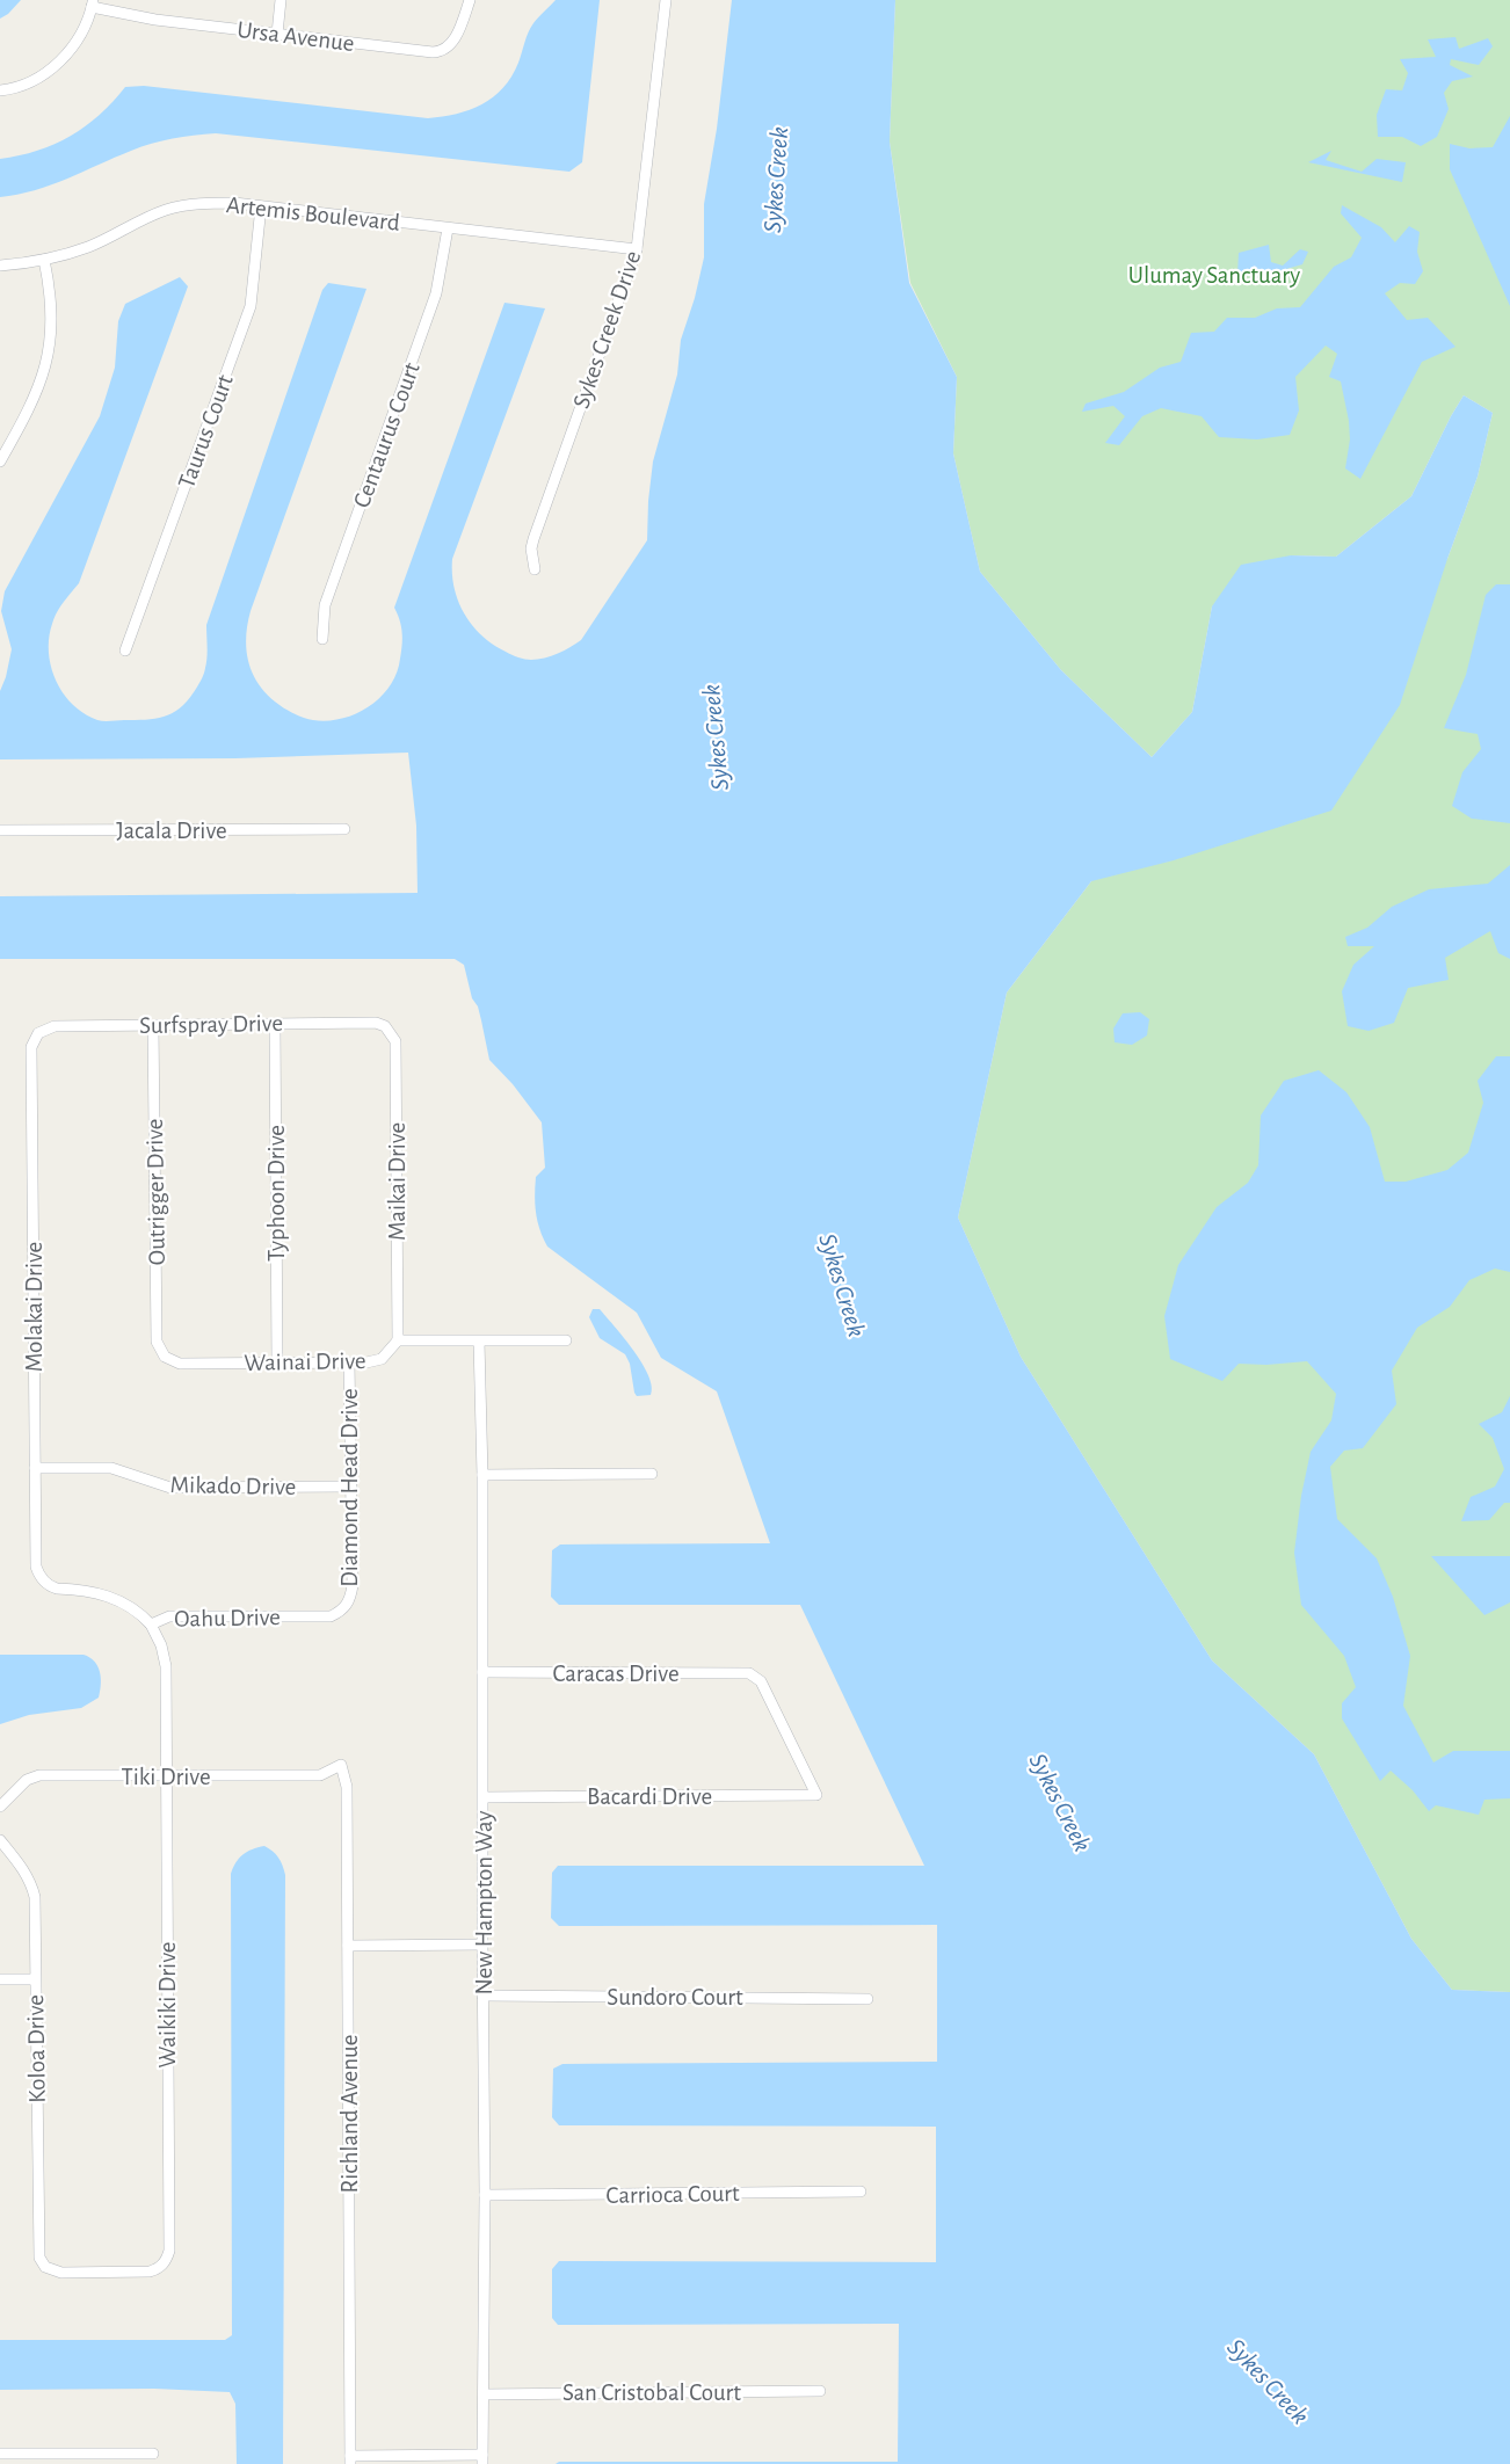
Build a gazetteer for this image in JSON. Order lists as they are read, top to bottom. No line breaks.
{"streets":{"street":["Ursa Avenue","Artemis Boulevard","Sykes Creek Drive","Taurus Court","Centaurus Court","Jacala Drive","Surfspray Drive","Maikai Drive","Outrigger Drive","Typhoon Drive","Molakai Drive","Wainai Drive","Mikado Drive","Diamond Head Drive","Oahu Drive","Caracas Drive","Tiki Drive","Bacardi Drive","New Hampton Way","Sundoro Court","Waikiki Drive","Koloa Drive","Richland Avenue","Carrioca Court","San Cristobal Court"]},"crossings":[["Artemis Boulevard","Sykes Creek Drive"],["Artemis Boulevard","Taurus Court"],["Artemis Boulevard","Centaurus Court"],["Surfspray Drive","Maikai Drive"],["Surfspray Drive","Outrigger Drive"],["Surfspray Drive","Typhoon Drive"],["Surfspray Drive","Molakai Drive"],["Maikai Drive","Wainai Drive"],["Outrigger Drive","Wainai Drive"],["Typhoon Drive","Wainai Drive"],["Molakai Drive","Mikado Drive"],["Molakai Drive","Oahu Drive"],["Wainai Drive","Diamond Head Drive"],["Wainai Drive","New Hampton Way"],["Mikado Drive","Diamond Head Drive"],["Diamond Head Drive","Oahu Drive"],["Oahu Drive","Waikiki Drive"],["Caracas Drive","Bacardi Drive"],["Caracas Drive","New Hampton Way"],["Tiki Drive","Waikiki Drive"],["Tiki Drive","Richland Avenue"],["Bacardi Drive","New Hampton Way"],["New Hampton Way","Sundoro Court"],["New Hampton Way","Carrioca Court"],["New Hampton Way","San Cristobal Court"],["Waikiki Drive","Koloa Drive"]],"water":["Sykes Creek"],"parks":["Ulumay Sanctuary"]}
